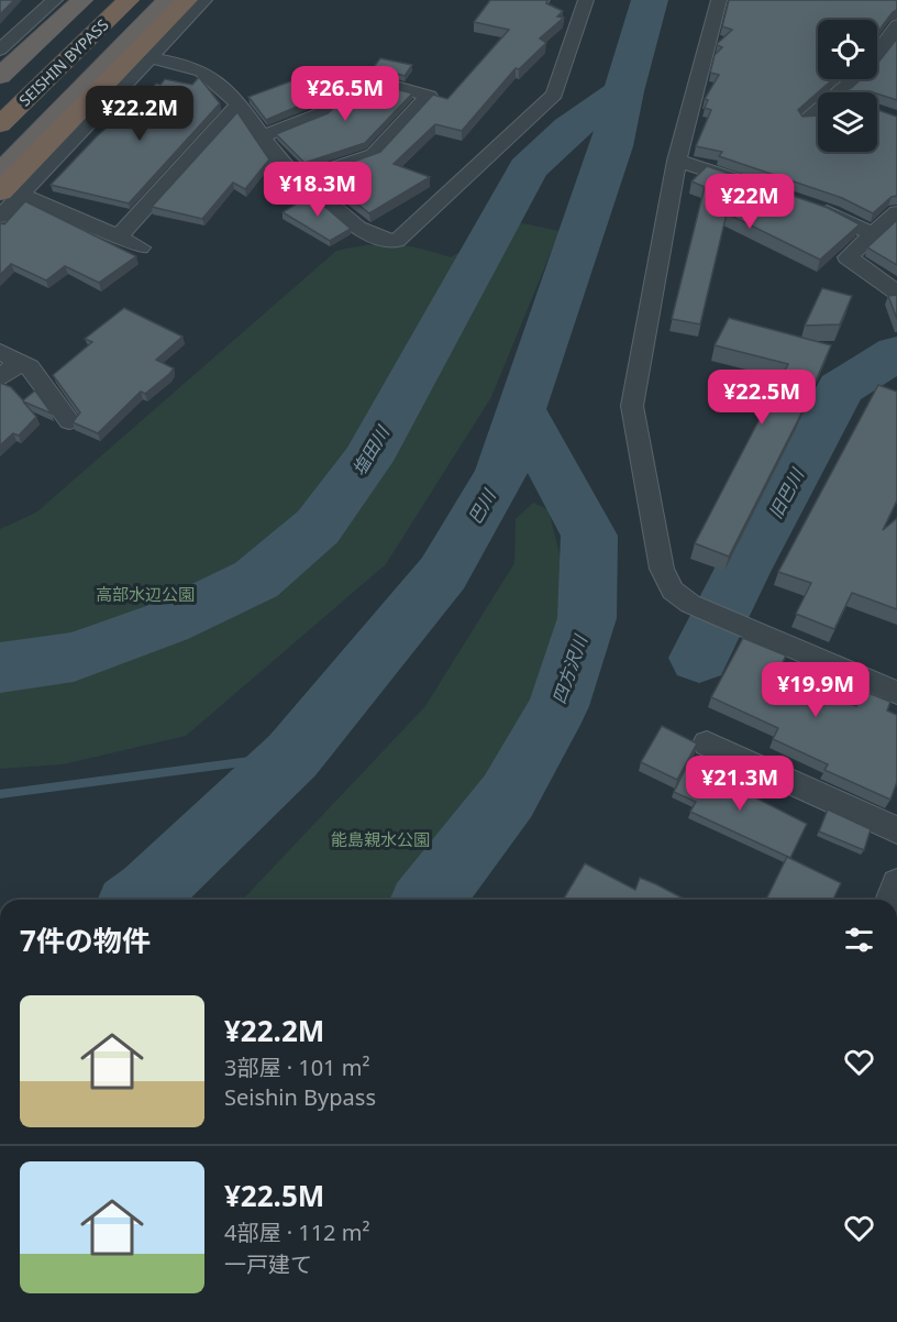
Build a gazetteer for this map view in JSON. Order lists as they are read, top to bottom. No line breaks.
{"streets":{"highway":["SEISHIN BYPASS"]},"water":["塩田川","旧巴川","巴川","四方沢川"],"parks":["高部水辺公園","能島親水公園"],"page":{"price":["¥26.5M","¥22.2M","¥18.3M","¥22M","¥22.5M","¥19.9M","¥21.3M"],"heading":"7件の物件","list":[{"name":"¥22.2M","note":"3部屋 · 101 m² · Seishin Bypass"},{"name":"¥22.5M","note":"4部屋 · 112 m² · 一戸建て"}]}}
